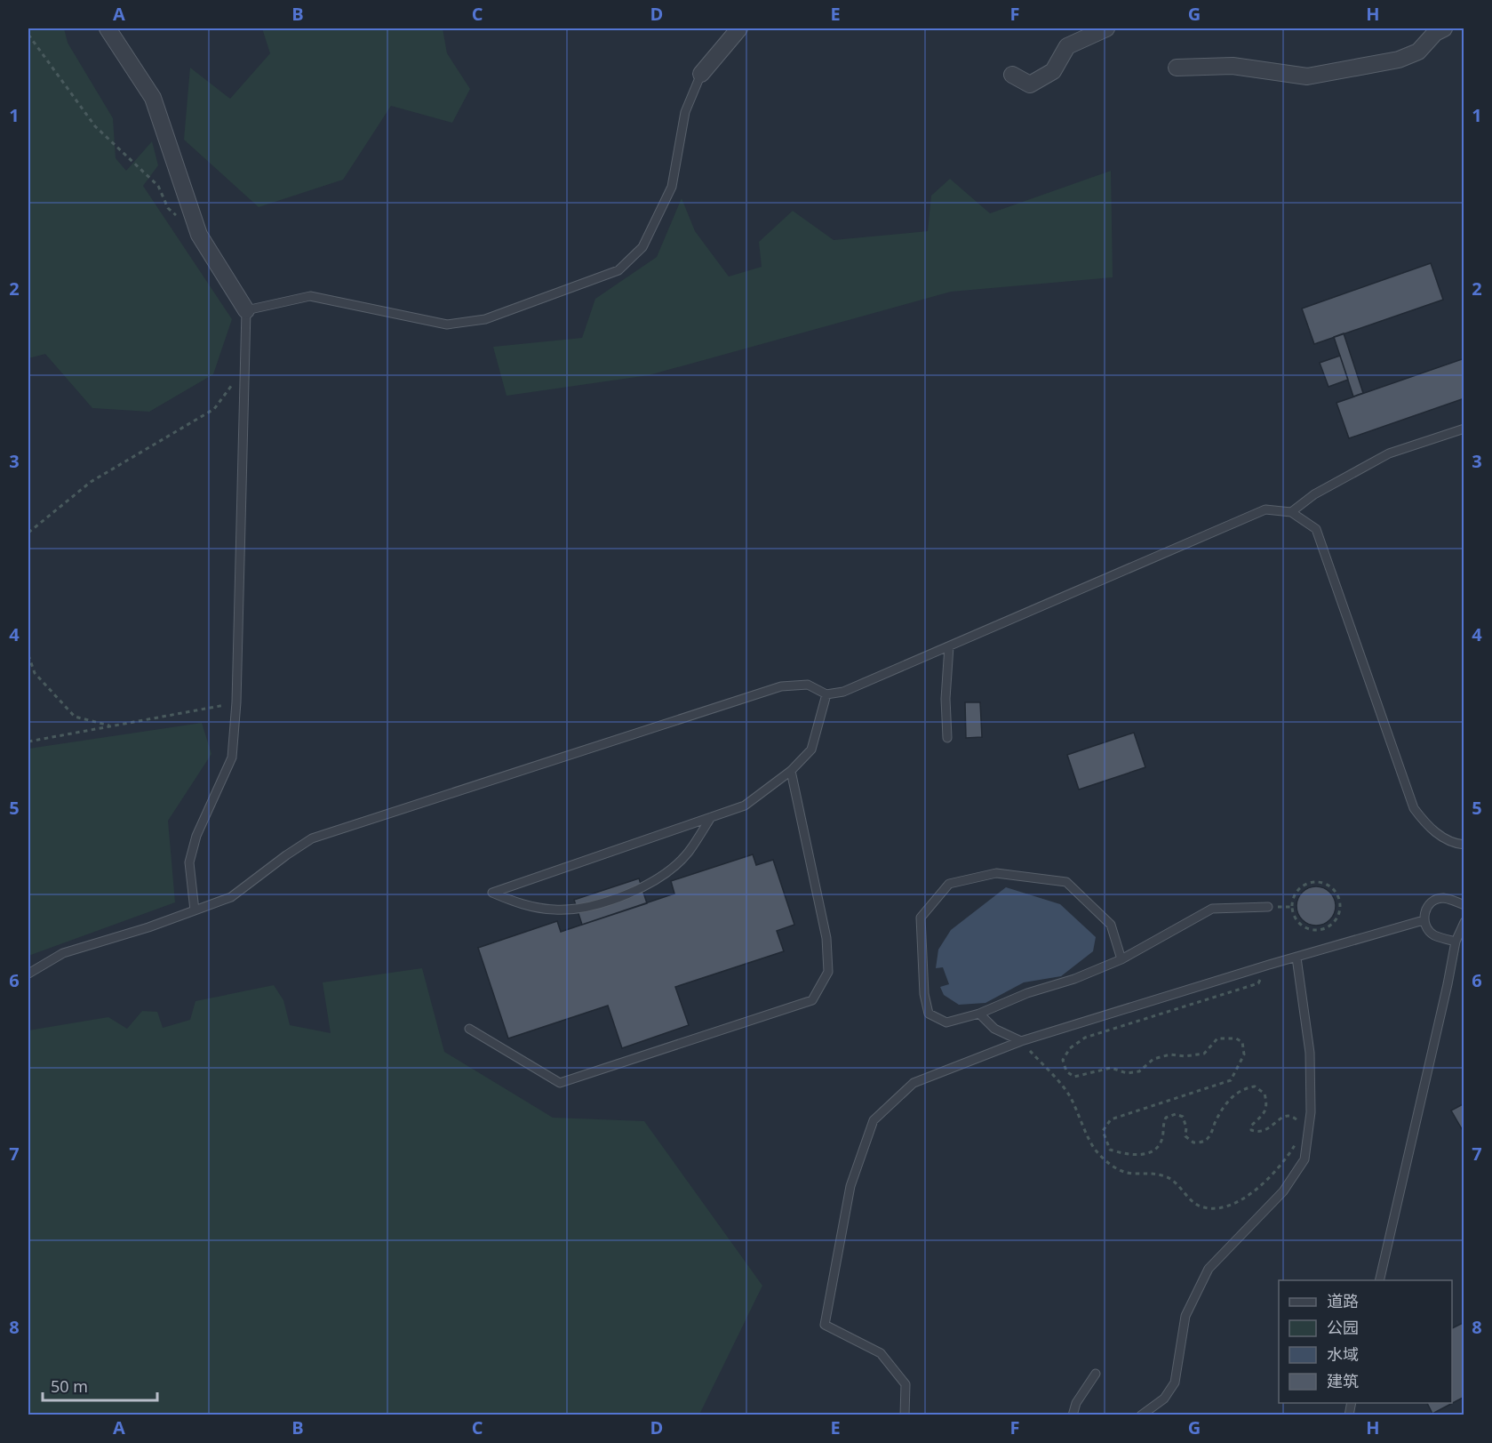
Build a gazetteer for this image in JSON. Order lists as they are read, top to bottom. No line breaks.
{"legend":["道路","公园","水域","建筑"],"scale_bar":"50 m","grid":{"columns":["A","B","C","D","E","F","G","H"],"rows":["1","2","3","4","5","6","7","8"]}}
